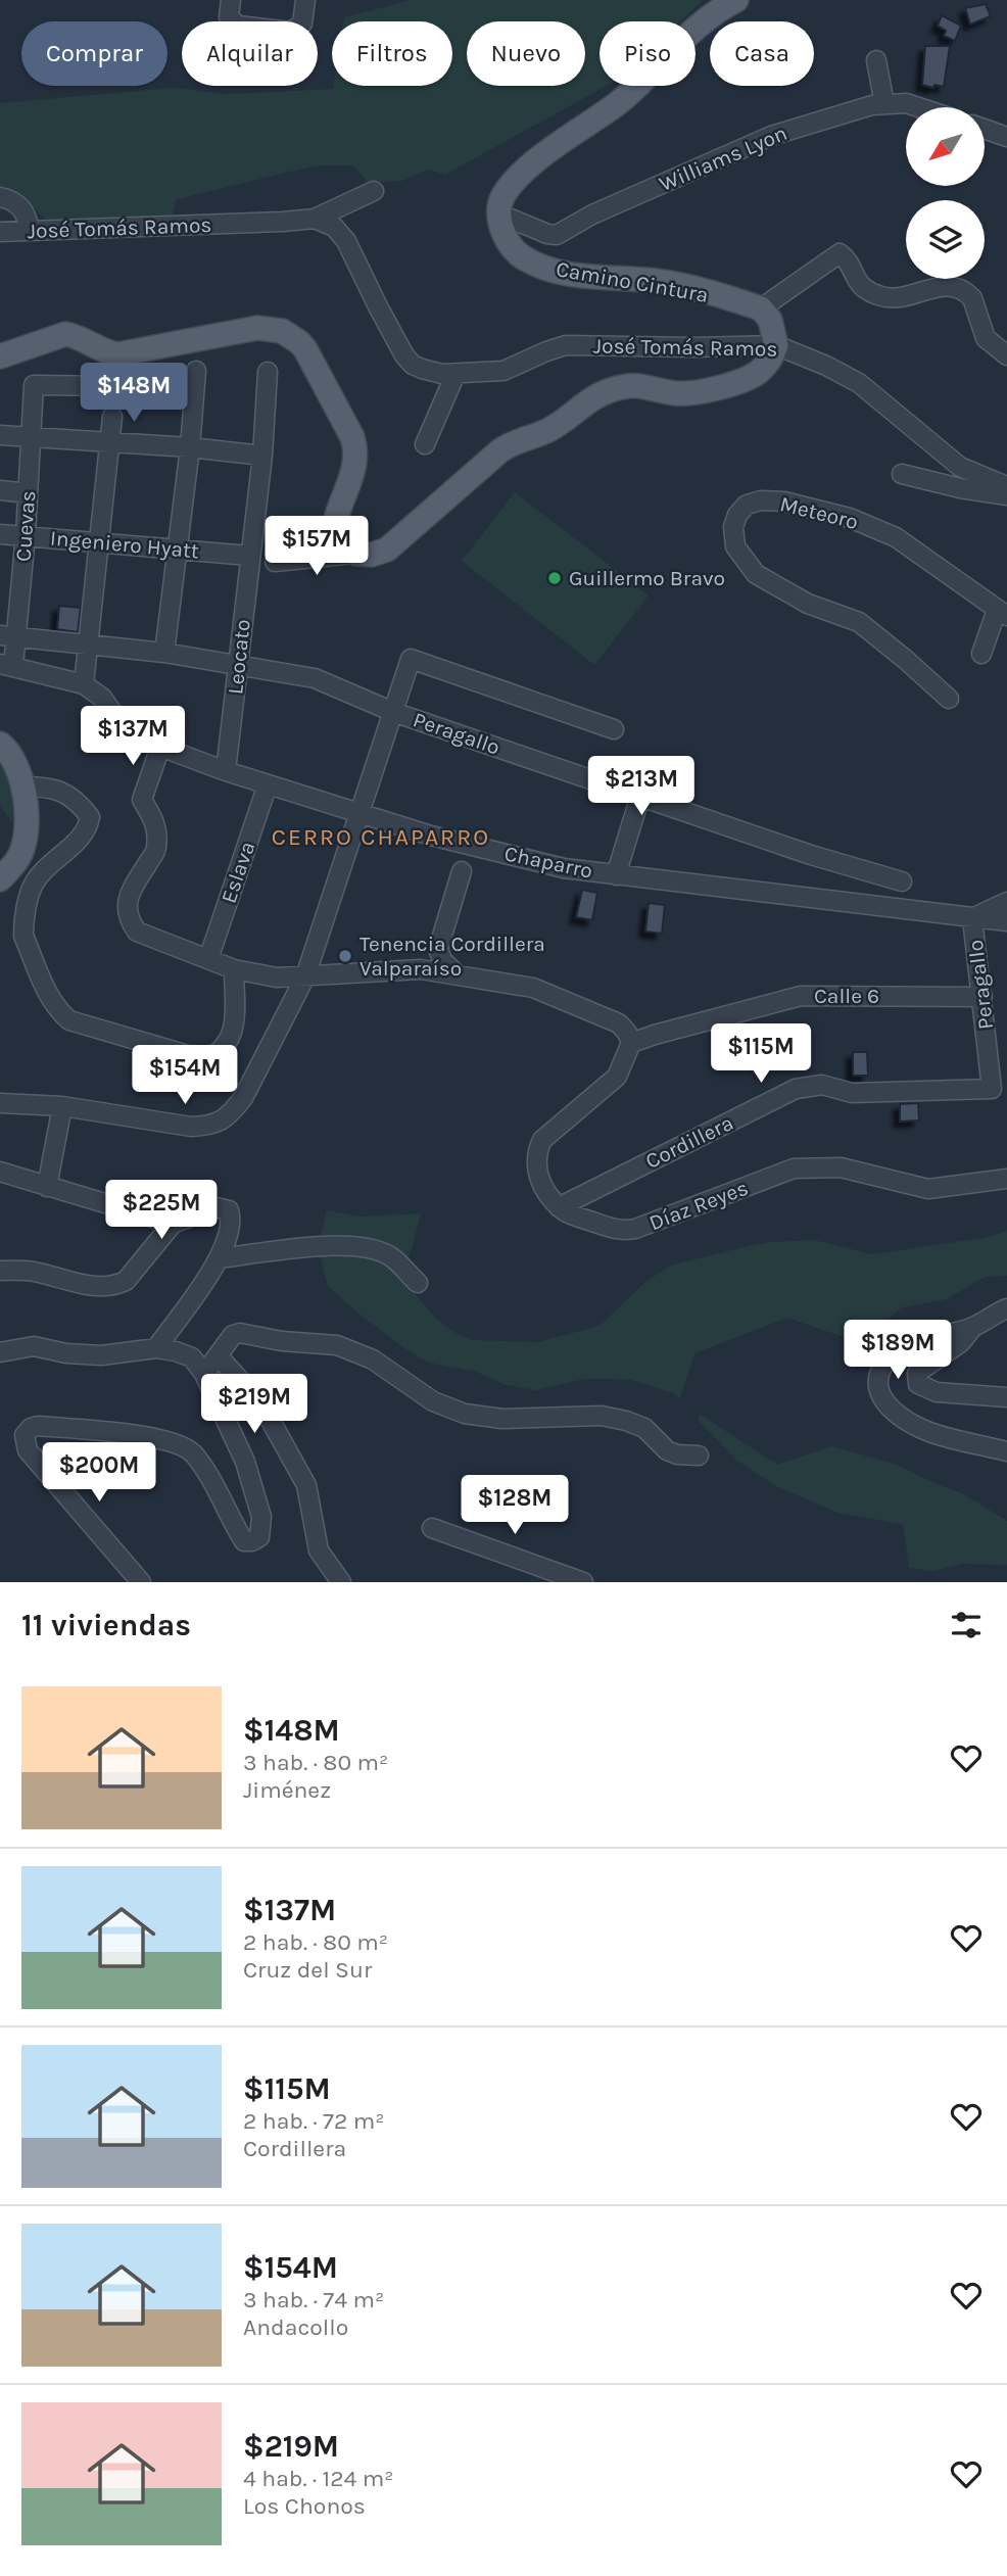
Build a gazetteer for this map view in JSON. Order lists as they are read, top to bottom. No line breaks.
{"streets":{"main road":["Camino Cintura"],"street":["Williams Lyon","José Tomás Ramos","Meteoro","Cuevas","Ingeniero Hyatt","Leocato","Peragallo","Chaparro","Eslava","Calle 6","Cordillera","Díaz Reyes"]},"crossings":[["Williams Lyon","Camino Cintura"],["Cuevas","Ingeniero Hyatt"],["Cuevas","Peragallo"],["Cuevas","Chaparro"],["Ingeniero Hyatt","Leocato"],["Leocato","Peragallo"],["Leocato","Chaparro"],["Peragallo","Chaparro"],["Peragallo","Calle 6"],["Peragallo","Cordillera"],["Chaparro","Eslava"],["Cordillera","Díaz Reyes"]],"districts":["CERRO CHAPARRO"],"places":["Guillermo Bravo","Tenencia Cordillera Valparaíso"],"north":"bottom left","page":{"chip":["Comprar","Alquilar","Filtros","Nuevo","Piso","Casa"],"price":["$148M","$157M","$137M","$213M","$115M","$154M","$225M","$189M","$219M","$200M","$128M"],"heading":"11 viviendas","list":[{"name":"$148M","note":"3 hab. · 80 m² · Jiménez"},{"name":"$137M","note":"2 hab. · 80 m² · Cruz del Sur"},{"name":"$115M","note":"2 hab. · 72 m² · Cordillera"},{"name":"$154M","note":"3 hab. · 74 m² · Andacollo"},{"name":"$219M","note":"4 hab. · 124 m² · Los Chonos"}]}}
